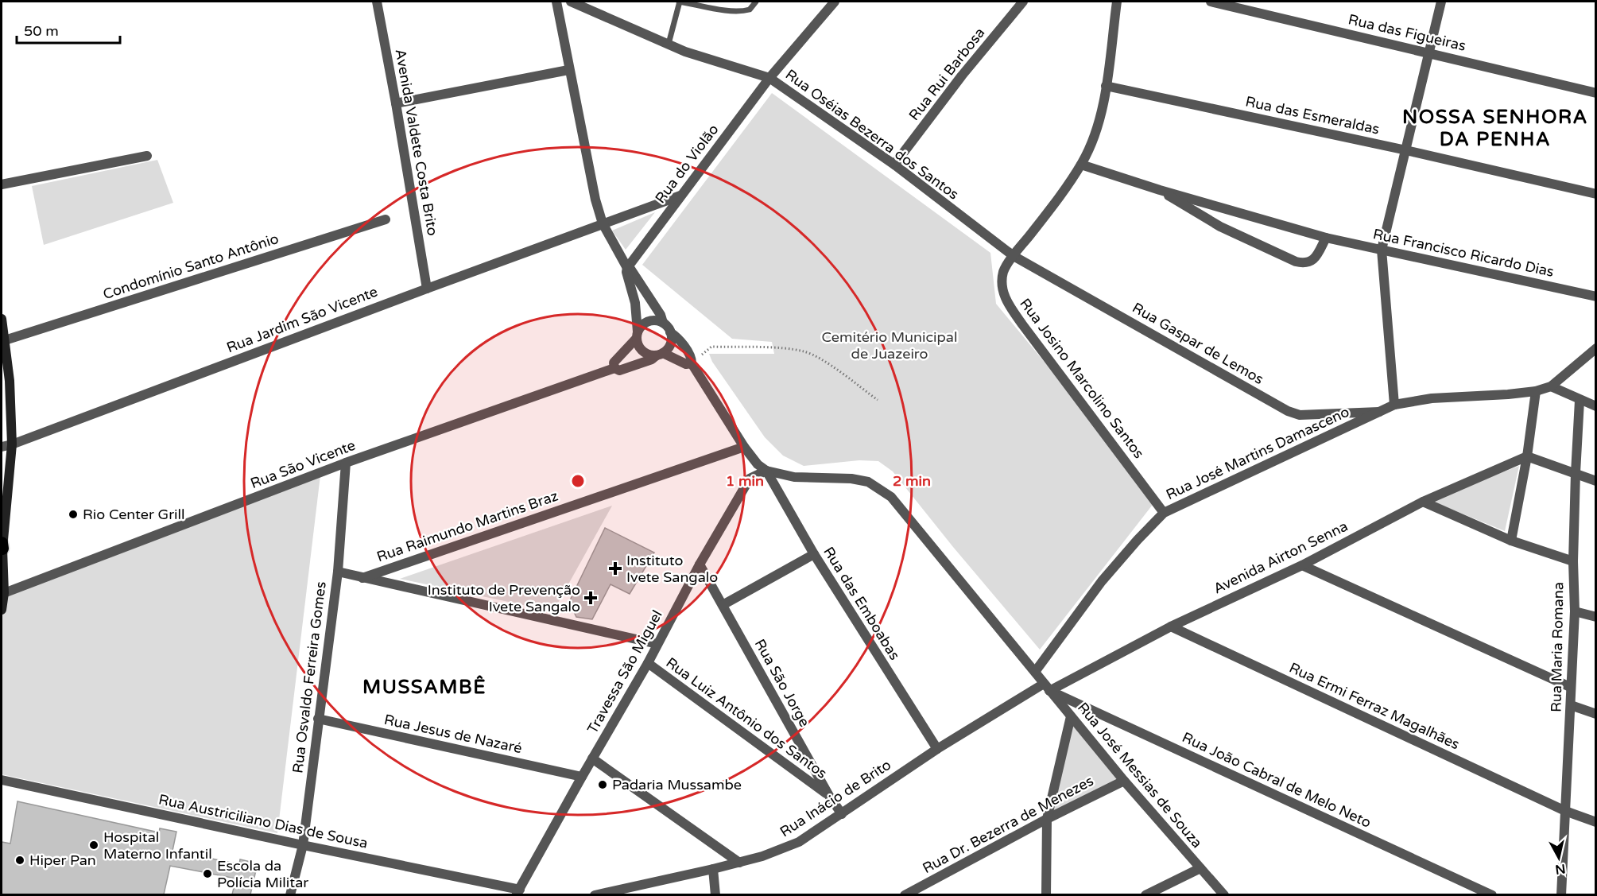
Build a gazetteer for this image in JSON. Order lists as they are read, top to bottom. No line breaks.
{"streets":{"street":["Rua das Figueiras","Rua Rui Barbosa","Rua das Esmeraldas","Rua Oséias Bezerra dos Santos","Avenida Valdete Costa Brito","Rua do Violão","Rua Francisco Ricardo Dias","Condomínio Santo Antônio","Rua Jardim São Vicente","Rua Gaspar de Lemos","Rua Josino Marcolino Santos","Rua José Martins Damasceno","Rua São Vicente","Rua Raimundo Martins Braz","Avenida Airton Senna","Rua das Emboabas","Rua Maria Romana","Travessa São Miguel","Rua Osvaldo Ferreira Gomes","Rua São Jorge","Rua Ermi Ferraz Magalhães","Rua Luiz Antônio dos Santos","Rua Jesus de Nazaré","Rua José Messias de Souza","Rua João Cabral de Melo Neto","Rua Inácio de Brito","Rua Austriciliano Dias de Sousa","Rua Dr. Bezerra de Menezes"]},"crossings":[["Rua Rui Barbosa","Rua Oséias Bezerra dos Santos"],["Rua das Esmeraldas","Rua Josino Marcolino Santos"],["Rua Oséias Bezerra dos Santos","Rua do Violão"],["Rua Oséias Bezerra dos Santos","Rua Gaspar de Lemos"],["Rua Oséias Bezerra dos Santos","Rua Josino Marcolino Santos"],["Avenida Valdete Costa Brito","Rua Jardim São Vicente"],["Rua do Violão","Rua Jardim São Vicente"],["Rua Francisco Ricardo Dias","Rua Josino Marcolino Santos"],["Rua Gaspar de Lemos","Rua Josino Marcolino Santos"],["Rua Gaspar de Lemos","Rua José Martins Damasceno"],["Rua Josino Marcolino Santos","Rua José Martins Damasceno"],["Rua José Martins Damasceno","Rua José Messias de Souza"],["Rua São Vicente","Rua Osvaldo Ferreira Gomes"],["Rua Raimundo Martins Braz","Rua das Emboabas"],["Avenida Airton Senna","Rua Ermi Ferraz Magalhães"],["Avenida Airton Senna","Rua José Messias de Souza"],["Avenida Airton Senna","Rua João Cabral de Melo Neto"],["Avenida Airton Senna","Rua Inácio de Brito"],["Rua das Emboabas","Travessa São Miguel"],["Rua das Emboabas","Rua José Messias de Souza"],["Rua das Emboabas","Rua Inácio de Brito"],["Rua Maria Romana","Rua Ermi Ferraz Magalhães"],["Travessa São Miguel","Rua São Jorge"],["Travessa São Miguel","Rua Luiz Antônio dos Santos"],["Travessa São Miguel","Rua Jesus de Nazaré"],["Travessa São Miguel","Rua José Messias de Souza"],["Travessa São Miguel","Rua Austriciliano Dias de Sousa"],["Rua Osvaldo Ferreira Gomes","Rua Jesus de Nazaré"],["Rua Osvaldo Ferreira Gomes","Rua Austriciliano Dias de Sousa"],["Rua São Jorge","Rua Luiz Antônio dos Santos"],["Rua São Jorge","Rua Inácio de Brito"],["Rua José Messias de Souza","Rua João Cabral de Melo Neto"],["Rua José Messias de Souza","Rua Inácio de Brito"],["Rua José Messias de Souza","Rua Dr. Bezerra de Menezes"],["Rua João Cabral de Melo Neto","Rua Inácio de Brito"]],"districts":["NOSSA SENHORA DA PENHA","MUSSAMBÊ"],"parks":["Cemitério Municipal de Juazeiro"],"places":{"other":["Rio Center Grill","Padaria Mussambe","Hospital Materno Infantil","Hiper Pan","Escola da Polícia Militar"],"health":["Instituto Ivete Sangalo","Instituto de Prevenção Ivete Sangalo"]},"scale_bar":"50 m","north":"bottom","rings":["1 min","2 min"]}
